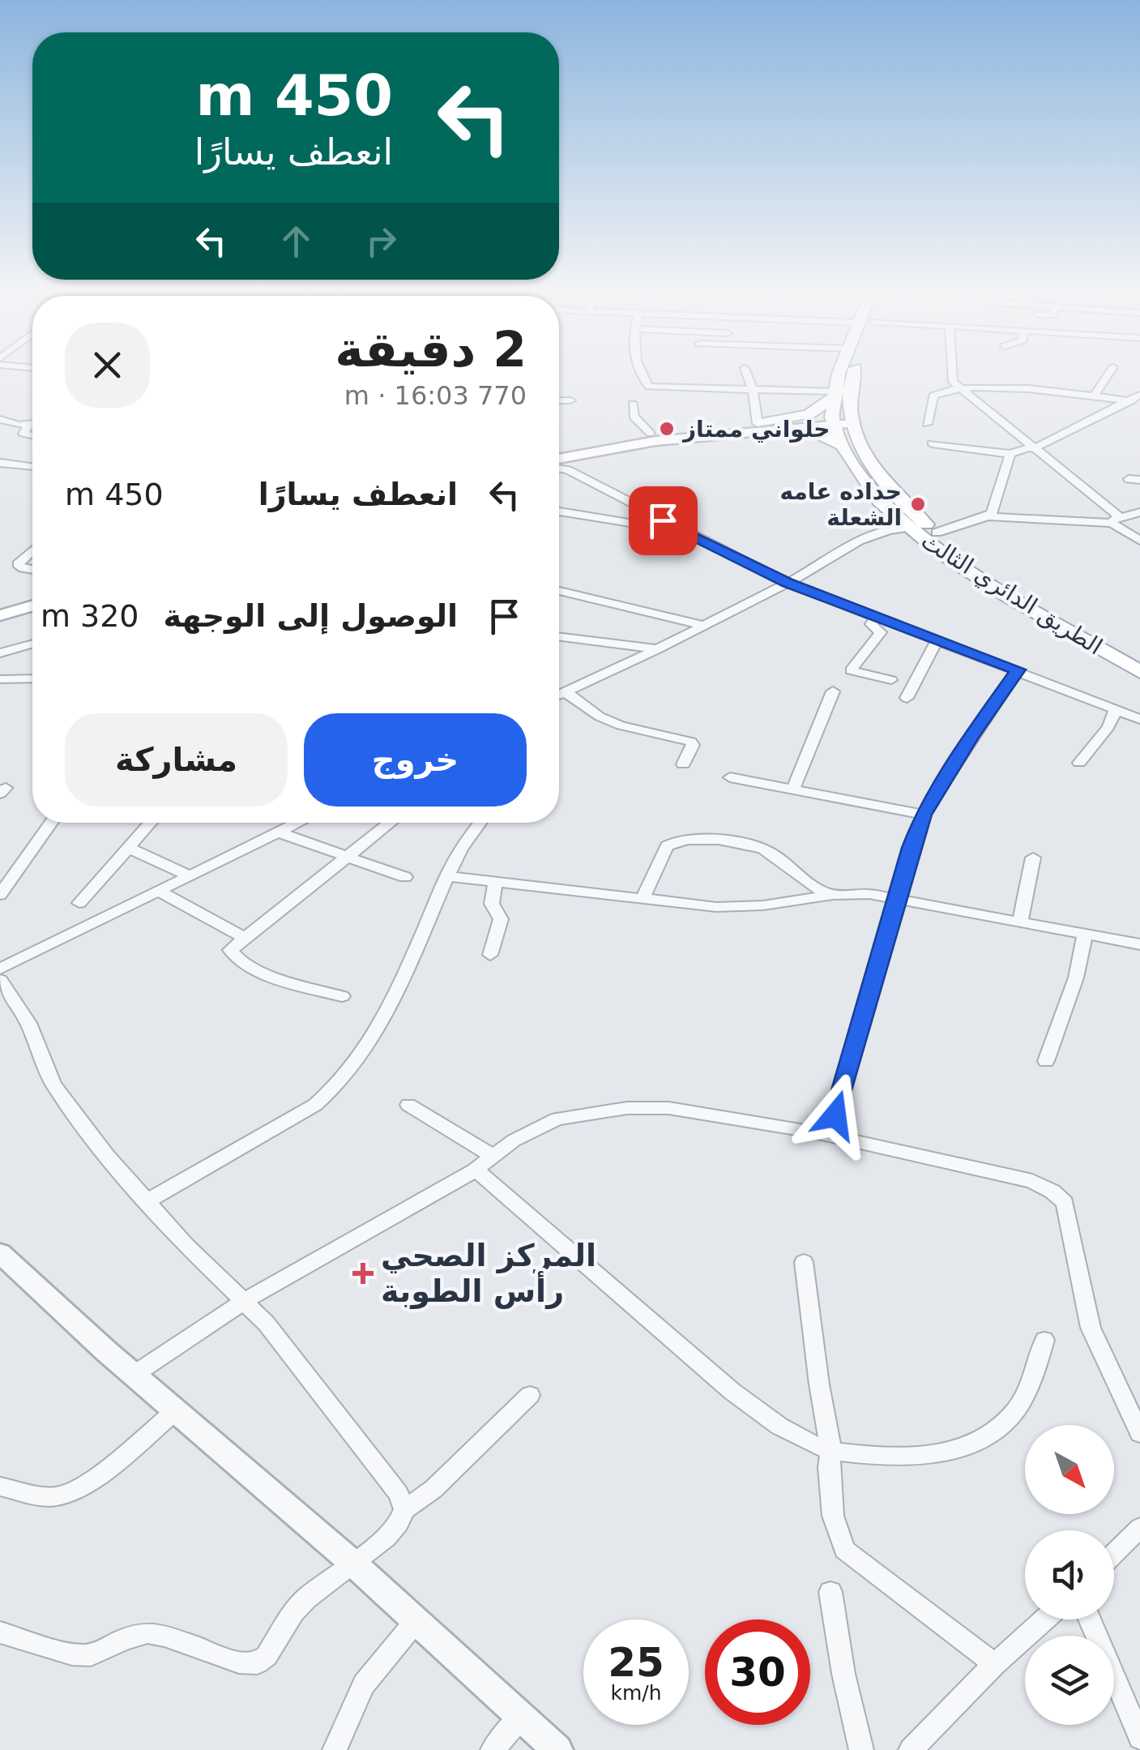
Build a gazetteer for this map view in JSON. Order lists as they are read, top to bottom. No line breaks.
{"streets":{"main road":["الطريق الدائري الثالث"]},"places":{"other":["حلواني ممتاز","حداده عامه الشعلة"],"health":["المركز الصحي رأس الطوبة"]},"north":"bottom right","page":{"turn":["450 m","انعطف يسارًا"],"heading":["2 دقيقة","770 m · 16:03"],"list":[{"name":"انعطف يسارًا","value":"450 m"},{"name":"الوصول إلى الوجهة","value":"320 m"}],"buttons":["خروج","مشاركة"],"speed":"25 km/h","limit":"30"}}
